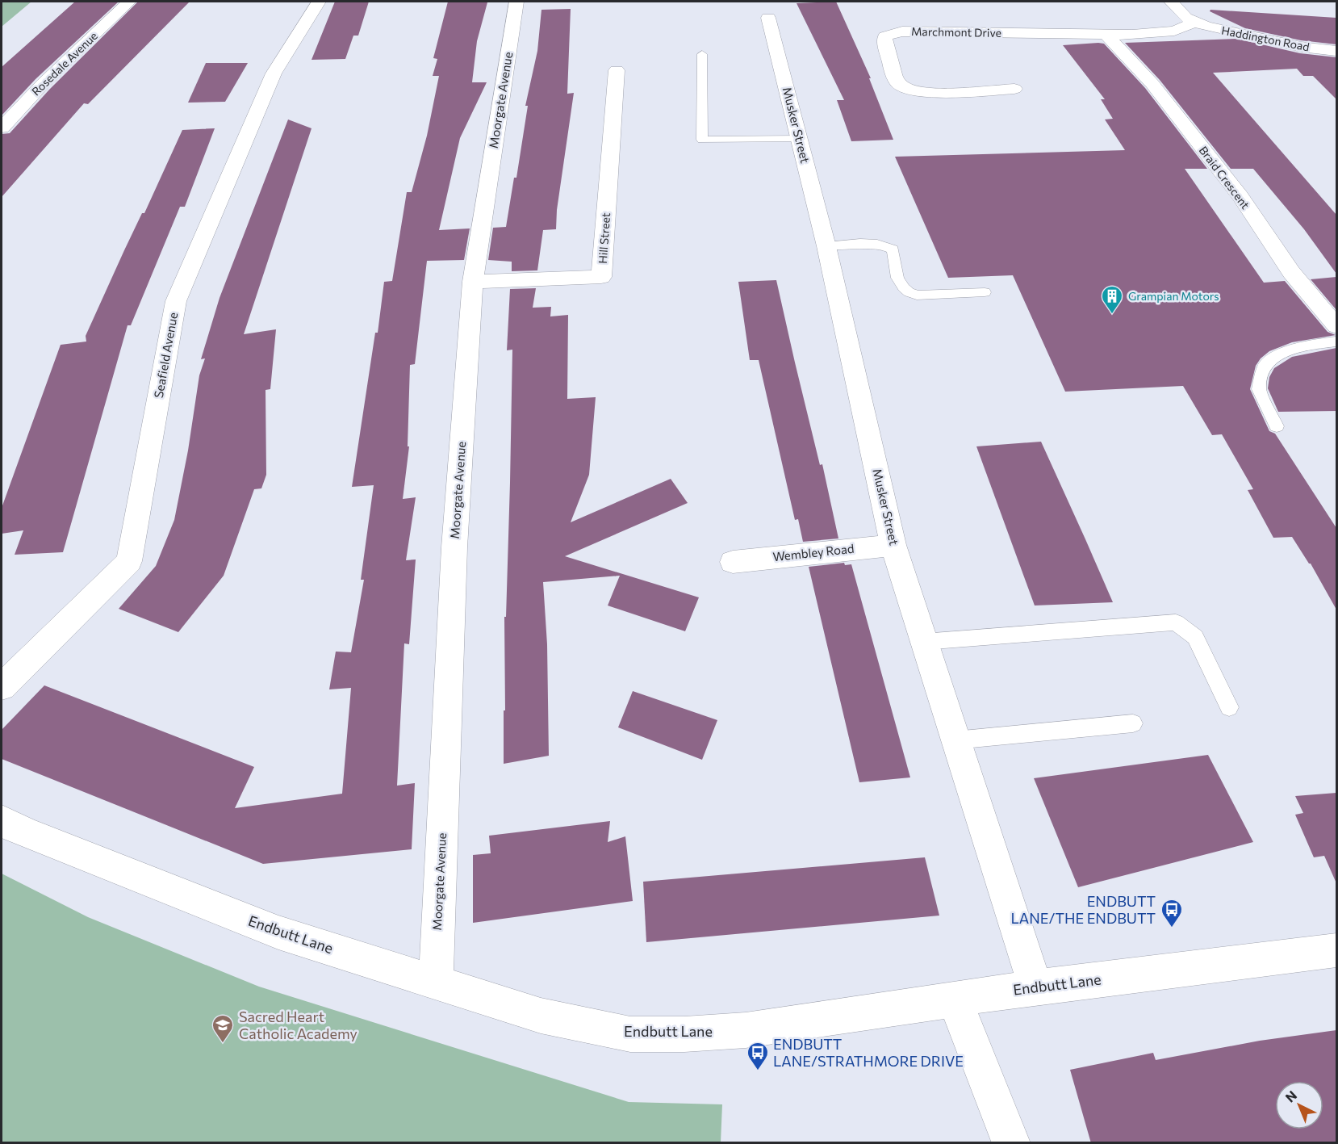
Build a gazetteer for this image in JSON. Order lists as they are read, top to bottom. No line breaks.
{"streets":{"street":["Marchmont Drive","Haddington Road","Rosedale Avenue","Moorgate Avenue","Musker Street","Braid Crescent","Hill Street","Seafield Avenue","Wembley Road","Endbutt Lane"]},"crossings":[["Marchmont Drive","Haddington Road"],["Marchmont Drive","Braid Crescent"],["Moorgate Avenue","Hill Street"],["Moorgate Avenue","Endbutt Lane"],["Musker Street","Wembley Road"],["Musker Street","Endbutt Lane"]],"places":{"building":["Grampian Motors"],"bus stop":["ENDBUTT LANE/THE ENDBUTT","ENDBUTT LANE/STRATHMORE DRIVE"],"school or university":["Sacred Heart Catholic Academy"]},"north":"top left"}
